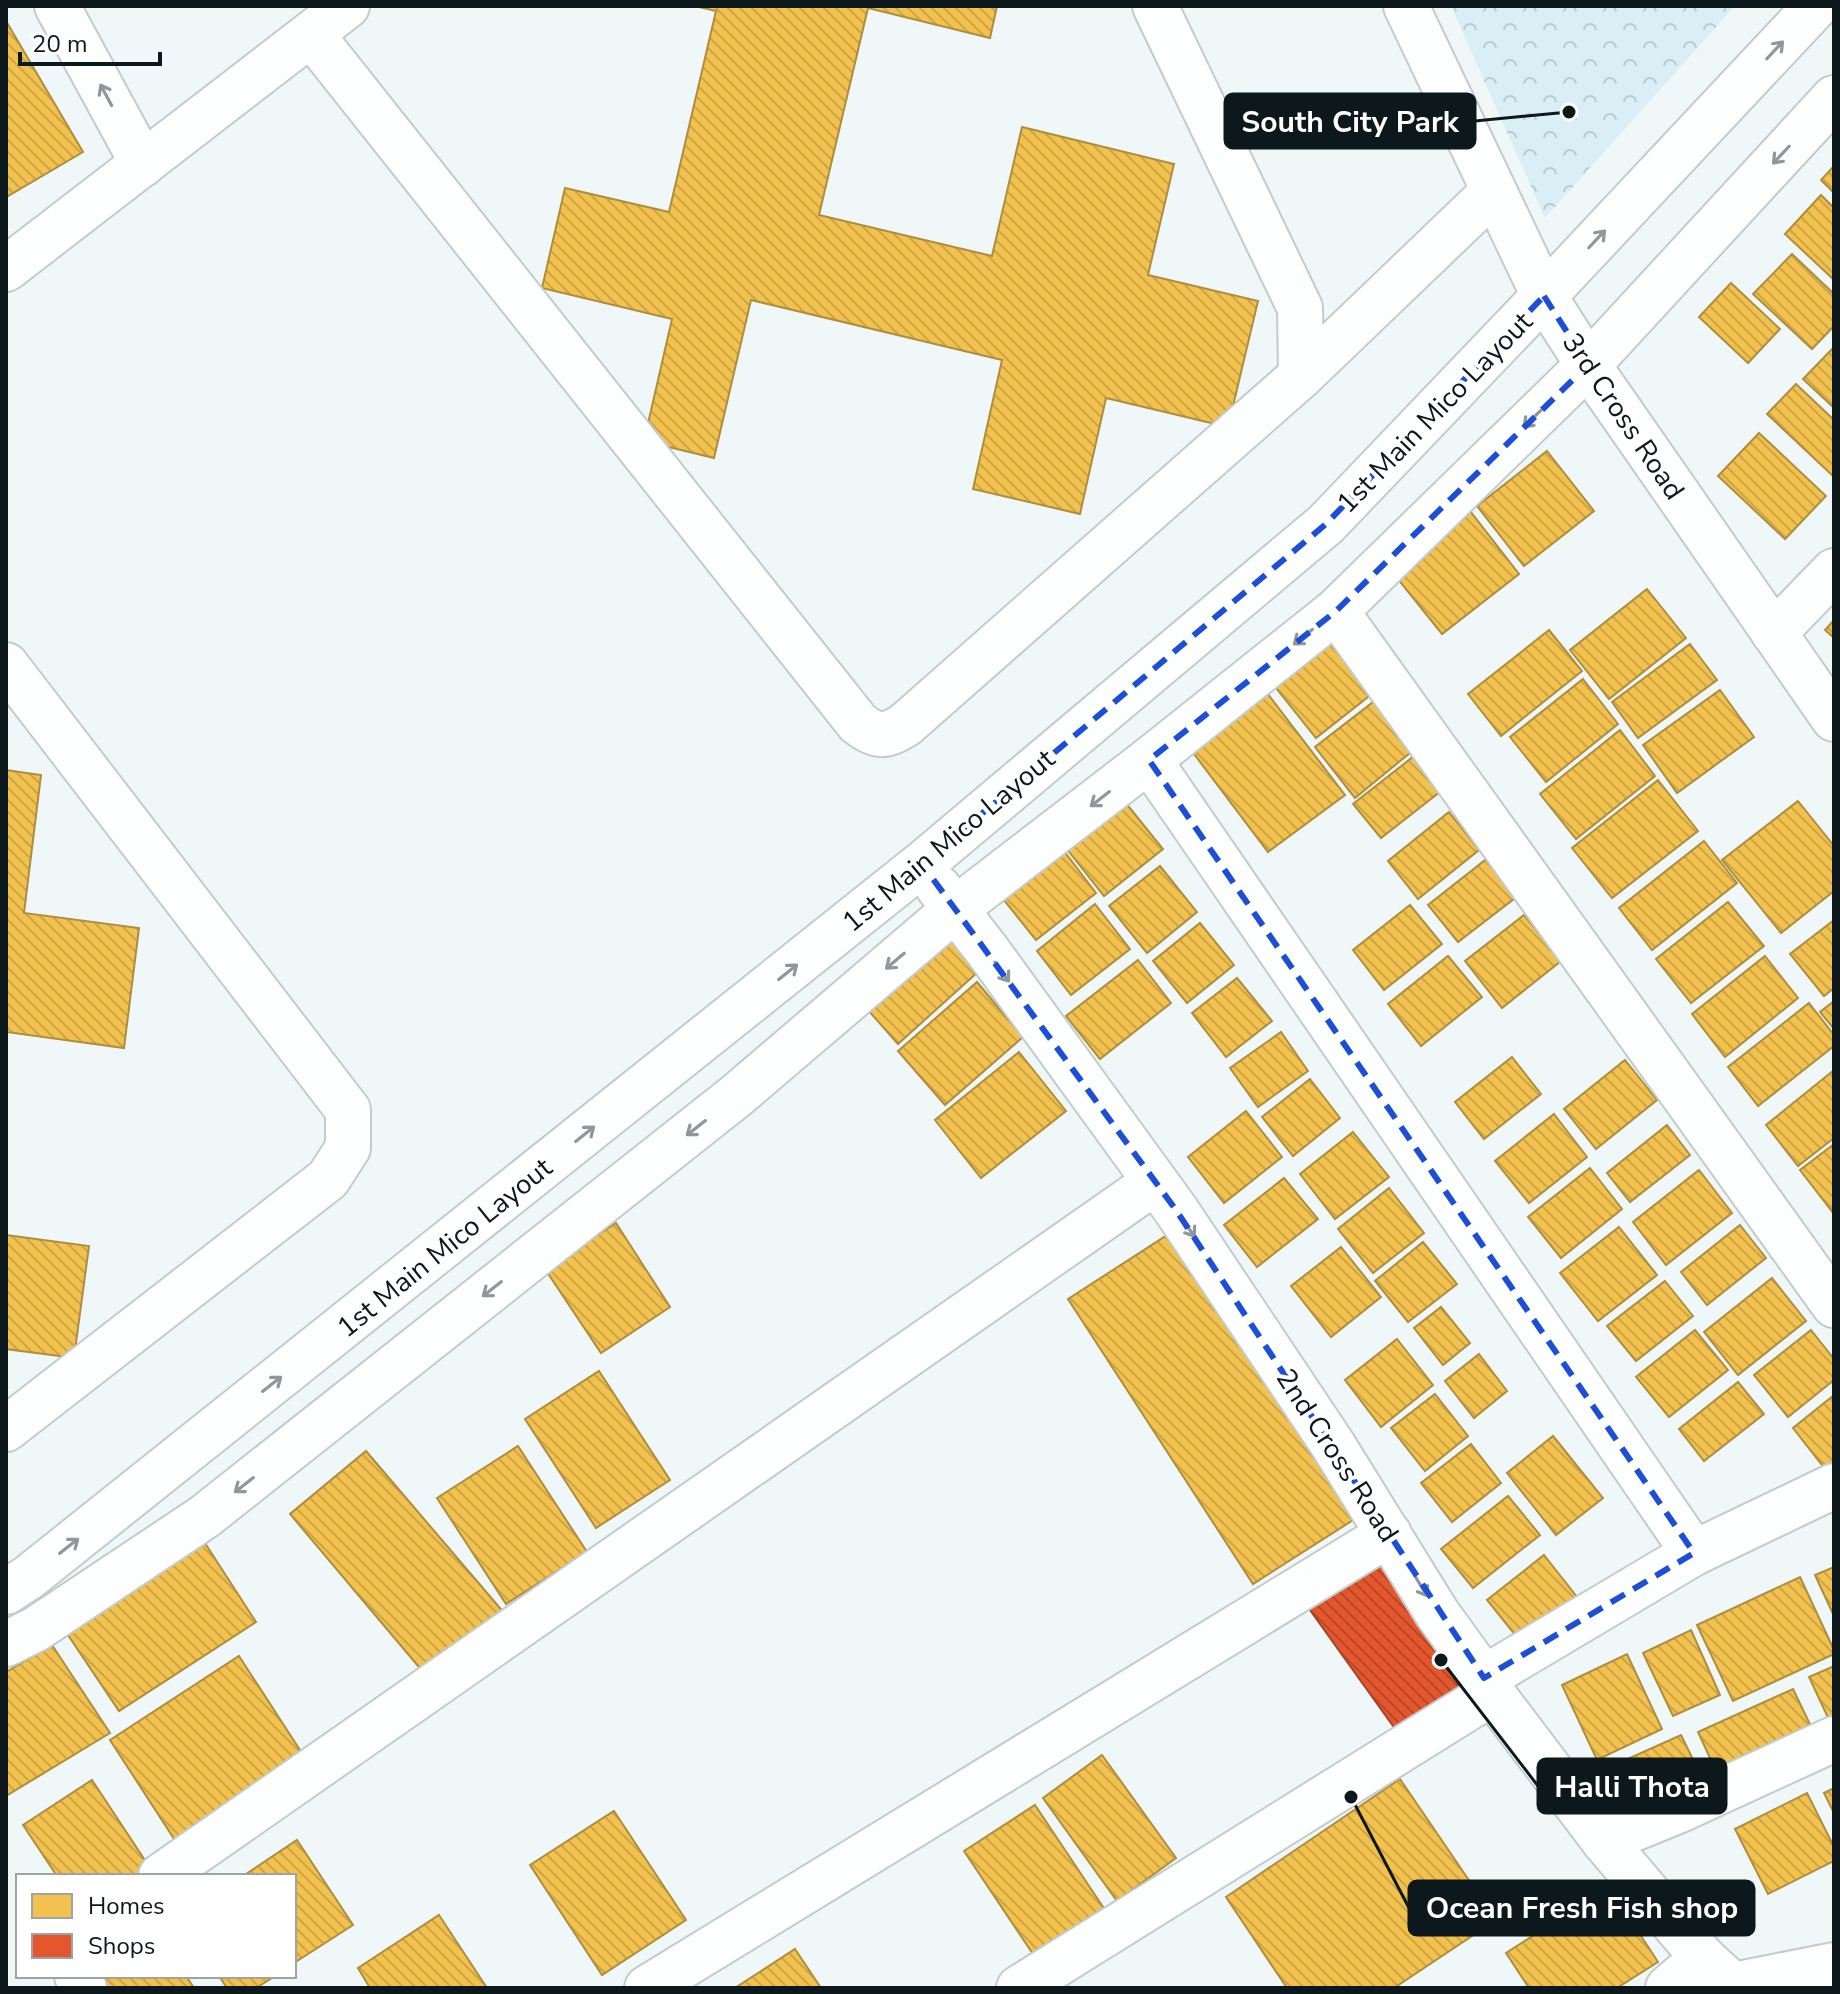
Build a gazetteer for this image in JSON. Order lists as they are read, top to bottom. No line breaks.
{"streets":{"street":["1st Main Mico Layout","3rd Cross Road","2nd Cross Road"]},"crossings":[["1st Main Mico Layout","3rd Cross Road"],["1st Main Mico Layout","2nd Cross Road"]],"places":["South City Park","Halli Thota","Ocean Fresh Fish shop"],"legend":["Homes","Shops"],"scale_bar":"20 m"}
